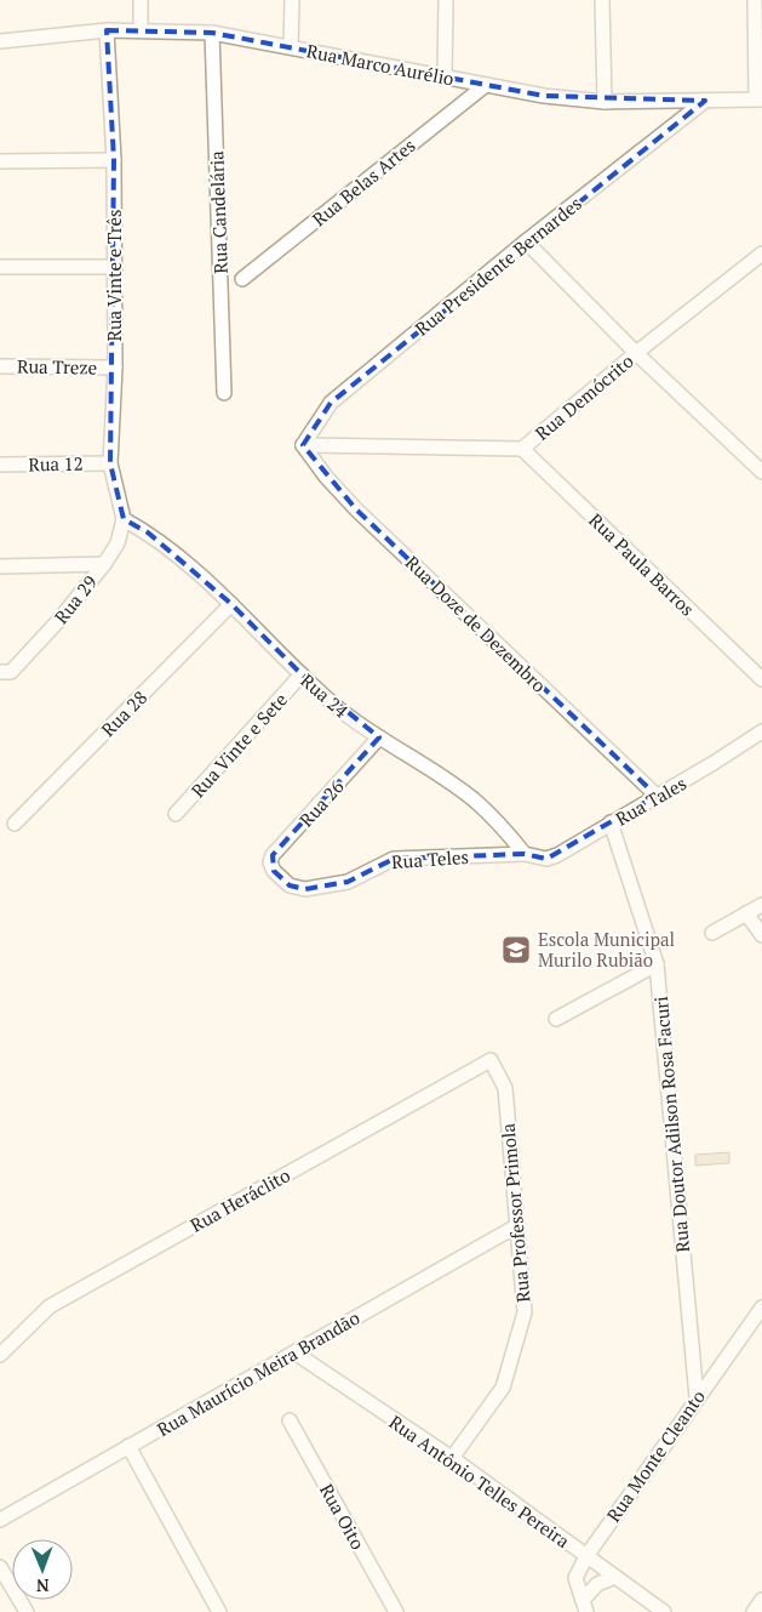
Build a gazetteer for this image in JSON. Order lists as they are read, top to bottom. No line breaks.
{"streets":{"street":["Rua Marco Aurélio","Rua Belas Artes","Rua Candelária","Rua Presidente Bernardes","Rua Vinte e Três","Rua Treze","Rua Demócrito","Rua 12","Rua Paula Barros","Rua 29","Rua Doze de Dezembro","Rua 24","Rua 28","Rua Vinte e Sete","Rua Tales","Rua 26","Rua Teles","Rua Doutor Adilson Rosa Facuri","Rua Heráclito","Rua Professor Primola","Rua Maurício Meira Brandão","Rua Monte Cleanto","Rua Antônio Telles Pereira","Rua Oito"]},"crossings":[["Rua Marco Aurélio","Rua Belas Artes"],["Rua Marco Aurélio","Rua Candelária"],["Rua Marco Aurélio","Rua Presidente Bernardes"],["Rua Marco Aurélio","Rua Vinte e Três"],["Rua Presidente Bernardes","Rua Demócrito"],["Rua Presidente Bernardes","Rua Doze de Dezembro"],["Rua Vinte e Três","Rua Treze"],["Rua Vinte e Três","Rua 12"],["Rua Vinte e Três","Rua 29"],["Rua Vinte e Três","Rua 24"],["Rua Demócrito","Rua Paula Barros"],["Rua Demócrito","Rua Doze de Dezembro"],["Rua 29","Rua 24"],["Rua Doze de Dezembro","Rua Tales"],["Rua 24","Rua 28"],["Rua 24","Rua Vinte e Sete"],["Rua 24","Rua Tales"],["Rua 24","Rua 26"],["Rua 24","Rua Teles"],["Rua Tales","Rua Teles"],["Rua Tales","Rua Doutor Adilson Rosa Facuri"],["Rua 26","Rua Teles"],["Rua Doutor Adilson Rosa Facuri","Rua Monte Cleanto"],["Rua Heráclito","Rua Professor Primola"],["Rua Professor Primola","Rua Maurício Meira Brandão"],["Rua Professor Primola","Rua Antônio Telles Pereira"],["Rua Maurício Meira Brandão","Rua Antônio Telles Pereira"],["Rua Monte Cleanto","Rua Antônio Telles Pereira"]],"places":{"school or university":["Escola Municipal Murilo Rubião"]},"north":"bottom"}
